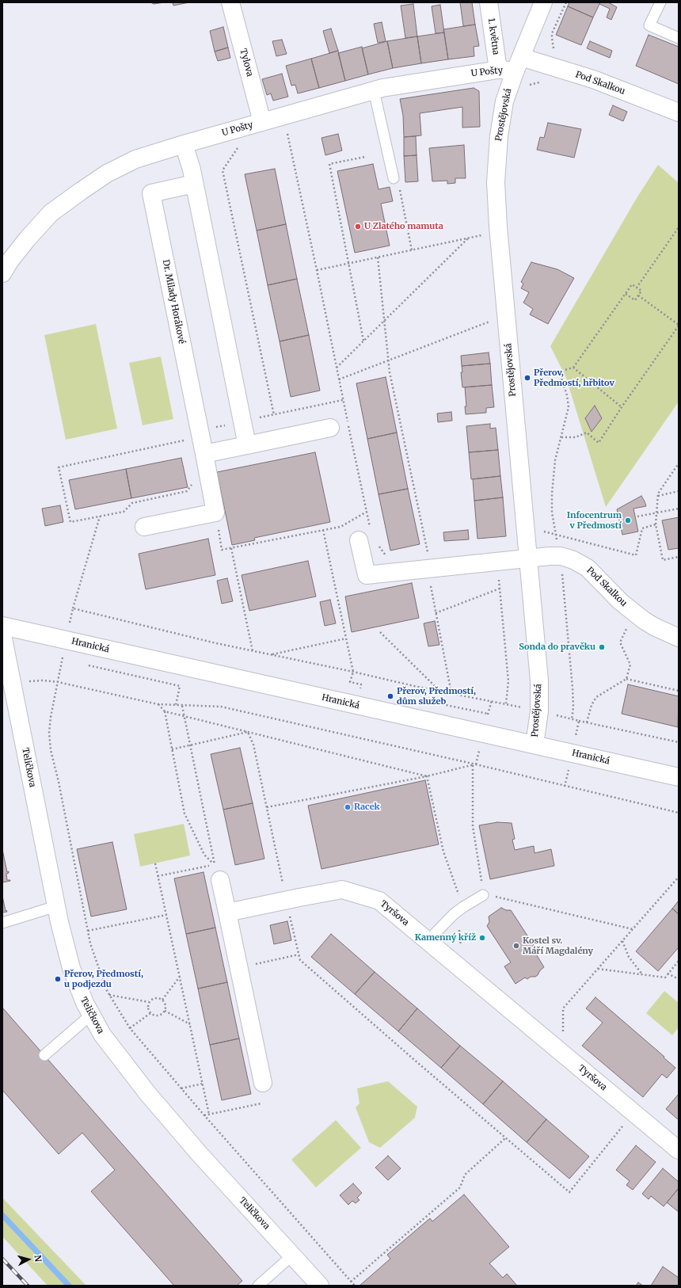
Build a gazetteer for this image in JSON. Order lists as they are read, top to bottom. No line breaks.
{"streets":{"street":["1. května","Tylova","U Pošty","Pod Skalkou","Prostějovská","Dr. Milady Horákové","Hranická","Teličkova","Tyršova"]},"crossings":[["1. května","U Pošty"],["1. května","Prostějovská"],["Tylova","U Pošty"],["U Pošty","Prostějovská"],["Pod Skalkou","Prostějovská"],["Prostějovská","Hranická"]],"places":["U Zlatého mamuta","Přerov, Předmostí, hřbitov","Infocentrum v Předmostí","Sonda do pravěku","Přerov, Předmostí, dům služeb","Racek","Kamenný kříž","Kostel sv. Máří Magdalény","Přerov, Předmostí, u podjezdu"],"north":"right"}
